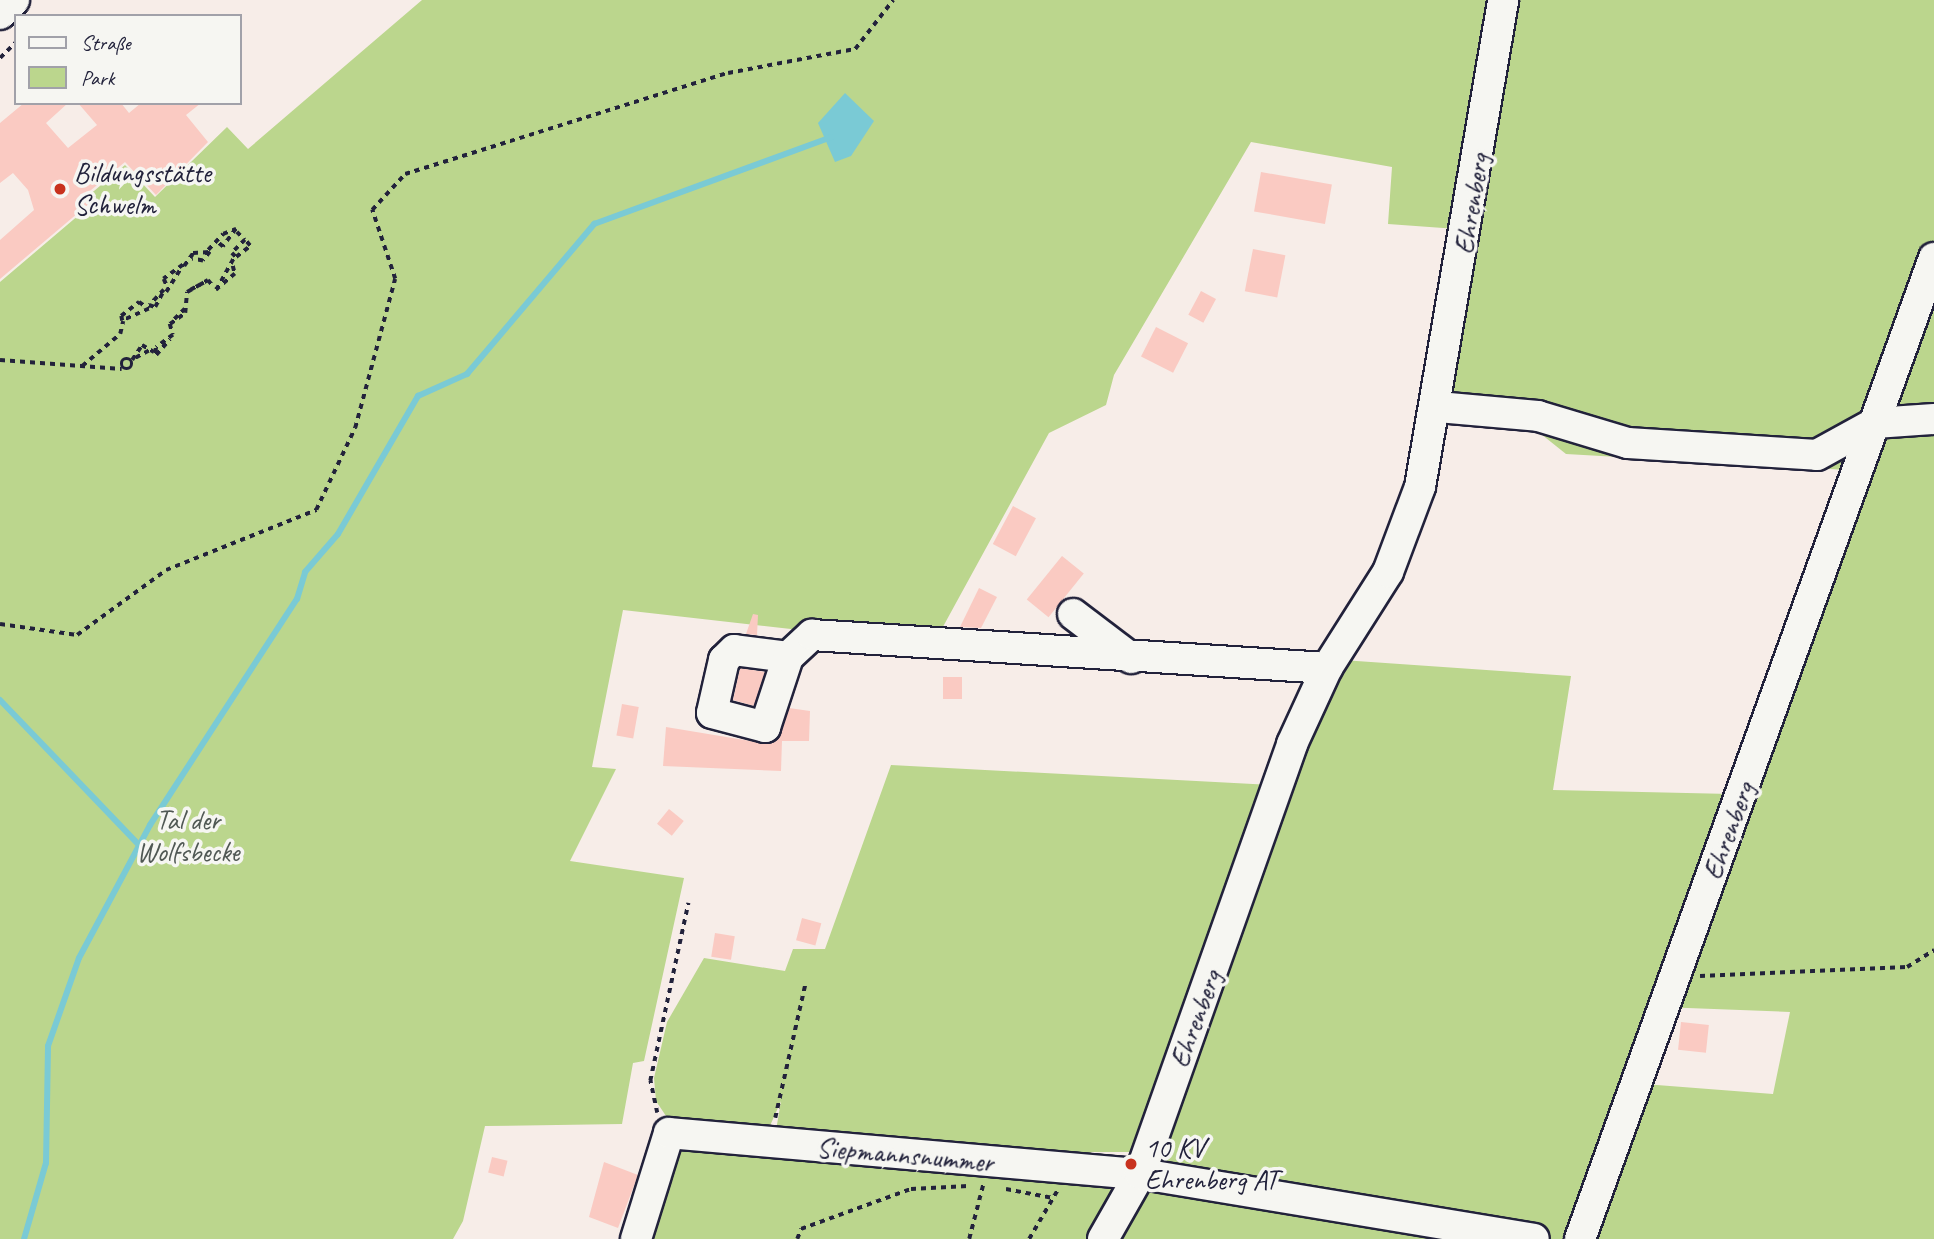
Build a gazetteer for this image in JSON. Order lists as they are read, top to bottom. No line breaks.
{"streets":{"street":["Ehrenberg","Siepmannsnummer"]},"crossings":[["Ehrenberg","Siepmannsnummer"]],"parks":["Tal der Wolfsbecke"],"places":["Bildungsstätte Schwelm","10 KV Ehrenberg AT"],"legend":["Straße","Park"]}
